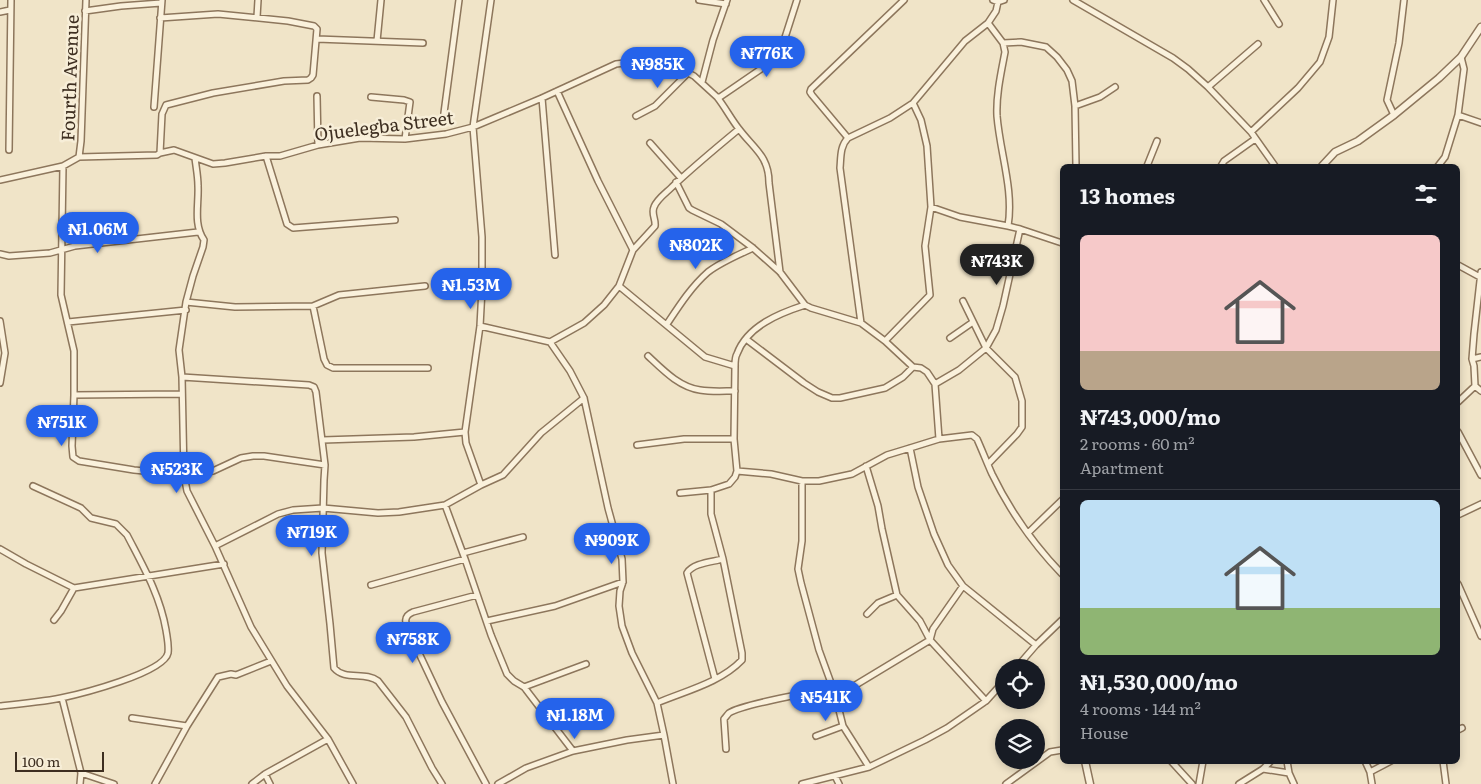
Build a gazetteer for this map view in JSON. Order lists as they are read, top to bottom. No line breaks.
{"streets":{"street":["Fourth Avenue","Ojuelegba Street"]},"crossings":[["Fourth Avenue","Ojuelegba Street"]],"scale_bar":"100 m","page":{"price":["₦776K","₦985K","₦1.06M","₦802K","₦743K","₦1.53M","₦751K","₦523K","₦719K","₦909K","₦758K","₦541K","₦1.18M"],"heading":"13 homes","list":[{"name":"₦743,000/mo","note":"2 rooms · 60 m² · Apartment"},{"name":"₦1,530,000/mo","note":"4 rooms · 144 m² · House"}],"scale":"100 m"}}
